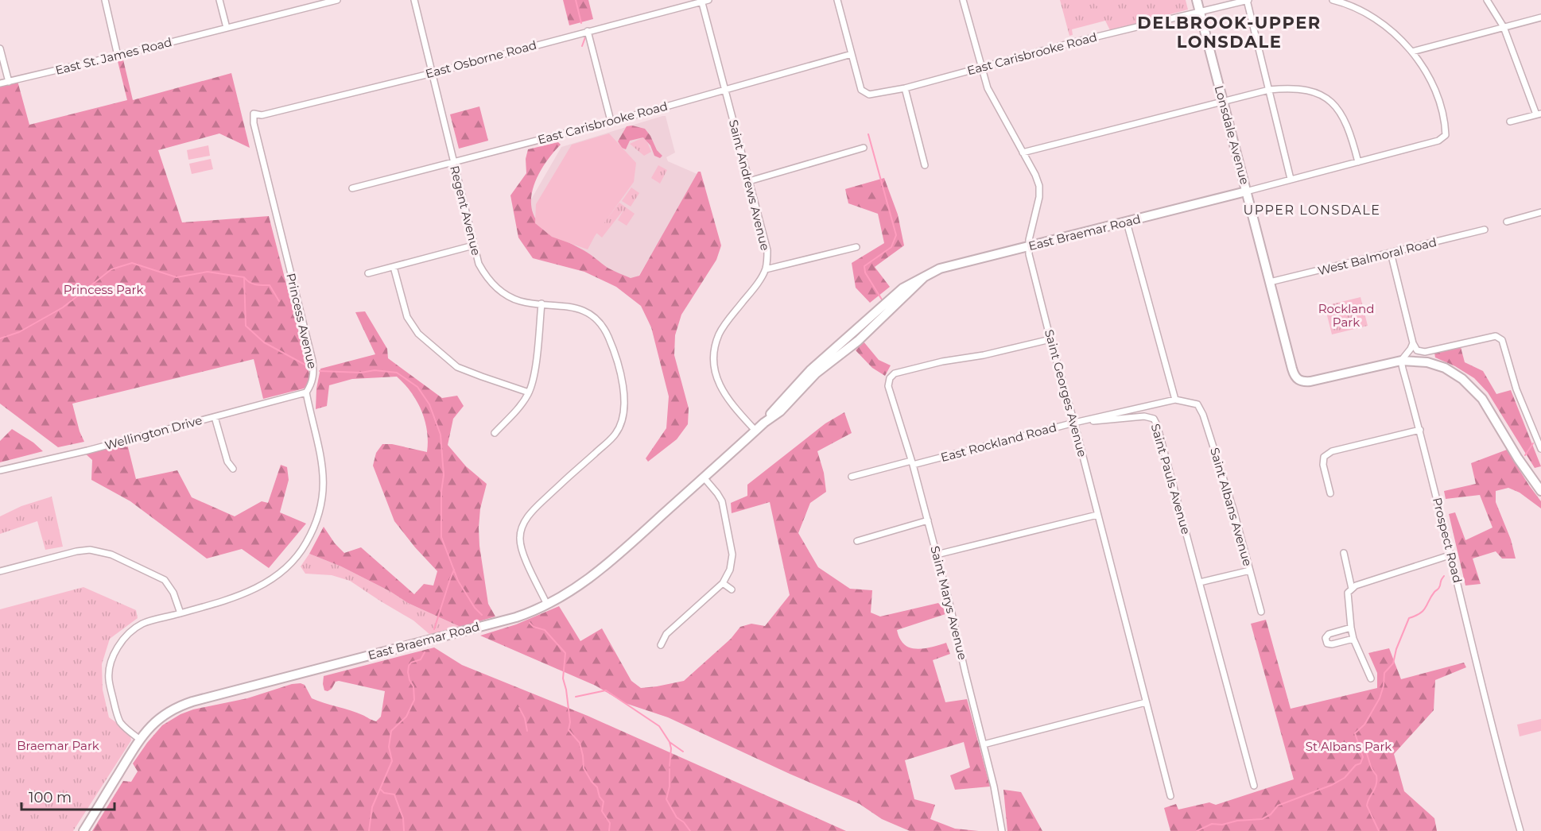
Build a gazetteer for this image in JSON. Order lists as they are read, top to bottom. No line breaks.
{"streets":{"street":["East Carisbrooke Road","East St. James Road","East Osborne Road","Lonsdale Avenue","Saint Andrews Avenue","Regent Avenue","East Braemar Road","West Balmoral Road","Princess Avenue","Saint Georges Avenue","Wellington Drive","East Rockland Road","Saint Pauls Avenue","Saint Albans Avenue","Prospect Road","Saint Marys Avenue"]},"crossings":[["East Carisbrooke Road","Lonsdale Avenue"],["East Carisbrooke Road","Saint Andrews Avenue"],["East Carisbrooke Road","Regent Avenue"],["East Carisbrooke Road","Saint Georges Avenue"],["East Osborne Road","Saint Andrews Avenue"],["East Osborne Road","Regent Avenue"],["East Osborne Road","Princess Avenue"],["Lonsdale Avenue","East Braemar Road"],["Lonsdale Avenue","West Balmoral Road"],["Lonsdale Avenue","Prospect Road"],["Regent Avenue","East Braemar Road"],["East Braemar Road","Saint Georges Avenue"],["Princess Avenue","Wellington Drive"],["Saint Georges Avenue","East Rockland Road"],["Saint Georges Avenue","Saint Pauls Avenue"],["Saint Georges Avenue","Saint Marys Avenue"],["East Rockland Road","Saint Pauls Avenue"],["East Rockland Road","Saint Albans Avenue"],["East Rockland Road","Saint Marys Avenue"]],"districts":["DELBROOK-UPPER LONSDALE","UPPER LONSDALE"],"parks":["Princess Park","Rockland Park","Braemar Park","St Albans Park"],"scale_bar":"100 m"}
